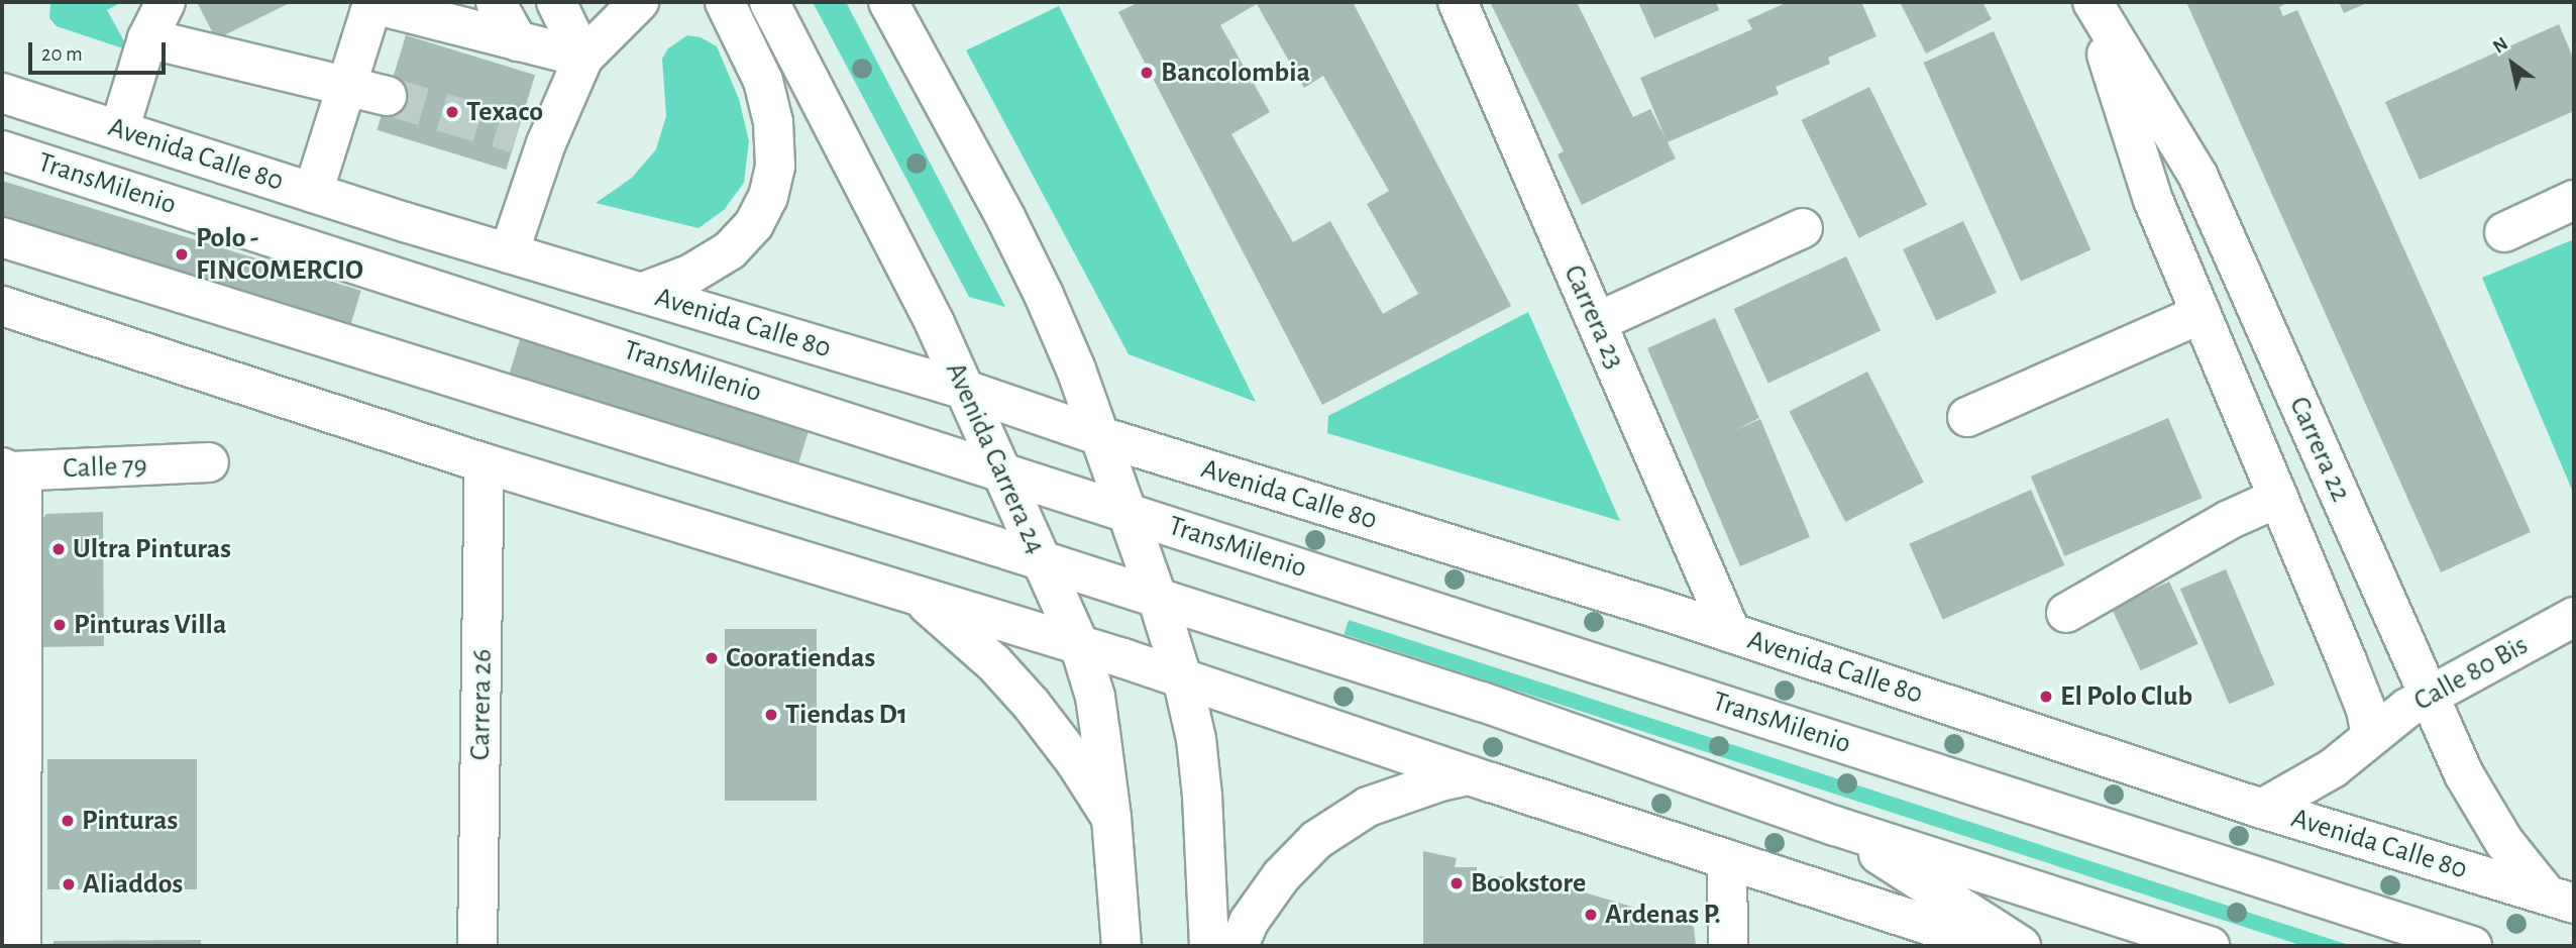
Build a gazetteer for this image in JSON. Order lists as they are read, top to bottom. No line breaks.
{"streets":{"main road":["Avenida Calle 80","TransMilenio","Carrera 23","Carrera 22","Avenida Carrera 24","Calle 79","Calle 80 Bis","Carrera 26"]},"crossings":[["Avenida Calle 80","Carrera 23"],["Avenida Calle 80","Carrera 22"],["Avenida Calle 80","Avenida Carrera 24"],["TransMilenio","Avenida Carrera 24"],["Carrera 22","Calle 80 Bis"]],"places":["Bancolombia","Texaco","Polo - FINCOMERCIO","Ultra Pinturas","Pinturas Villa","Cooratiendas","El Polo Club","Tiendas D1","Pinturas","Bookstore","Aliaddos","Ardenas P."],"scale_bar":"20 m","north":"top left"}
